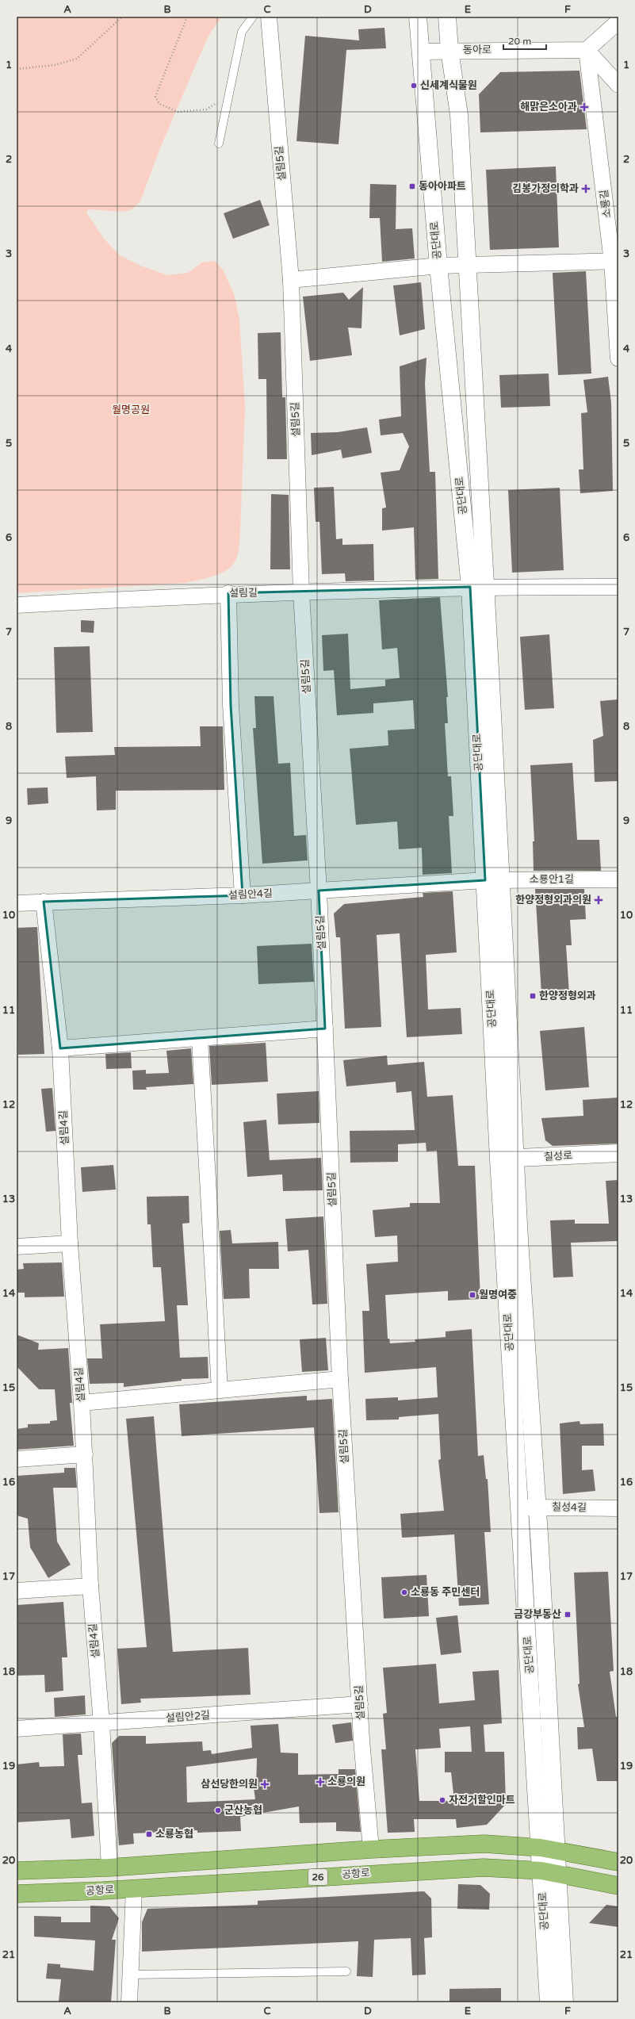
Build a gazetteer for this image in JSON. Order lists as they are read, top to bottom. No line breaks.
{"streets":{"main road":["공항로","26"],"street":["동아로","설림5길","소룡길","공단대로","설림길","소룡안1길","설림안4길","설림4길","칠성로","칠성4길","설림안2길"]},"crossings":[["동아로","소룡길"],["동아로","공단대로"],["설림5길","설림길"],["설림5길","설림안4길"],["설림5길","설림안2길"],["설림5길","26"],["공단대로","설림길"],["공단대로","소룡안1길"],["공단대로","설림안4길"],["공단대로","칠성로"],["공단대로","칠성4길"],["공단대로","공항로"],["공단대로","26"],["소룡안1길","설림안4길"],["설림안4길","설림4길"],["설림4길","설림안2길"],["설림4길","26"]],"parks":["월명공원"],"places":{"other":["신세계식물원","소룡동 주민센터","자전거할인마트","군산농협"],"health":["해맑은소아과","김봉가정의학과","한양정형외과의원","소룡의원","삼선당한의원"],"transit":["동아아파트","한양정형외과","월명여중","금강부동산","소룡농협"]},"scale_bar":"20 m","grid":{"columns":["A","B","C","D","E","F"],"rows":["1","2","3","4","5","6","7","8","9","10","11","12","13","14","15","16","17","18","19","20","21"]}}
